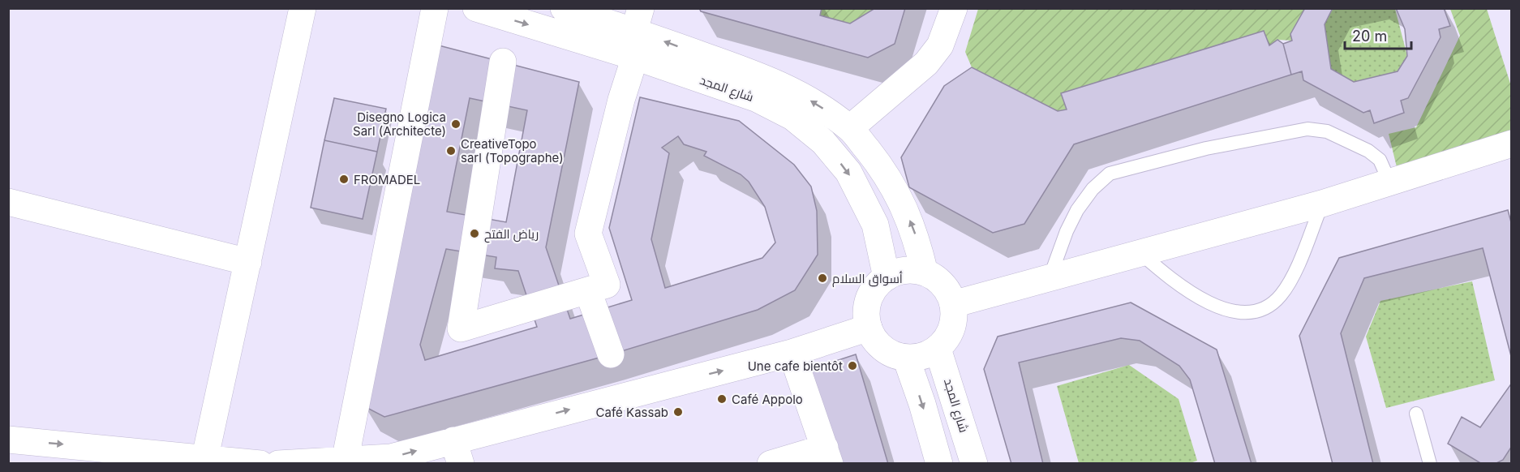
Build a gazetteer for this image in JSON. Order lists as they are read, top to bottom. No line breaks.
{"streets":{"street":["شارع المجد"]},"places":["Disegno Logica Sarl (Architecte)","CreativeTopo sarl (Topographe)","FROMADEL","رياض الفتح","أسواق السلام","Une cafe bientôt","Café Appolo","Café Kassab"],"scale_bar":"20 m"}
